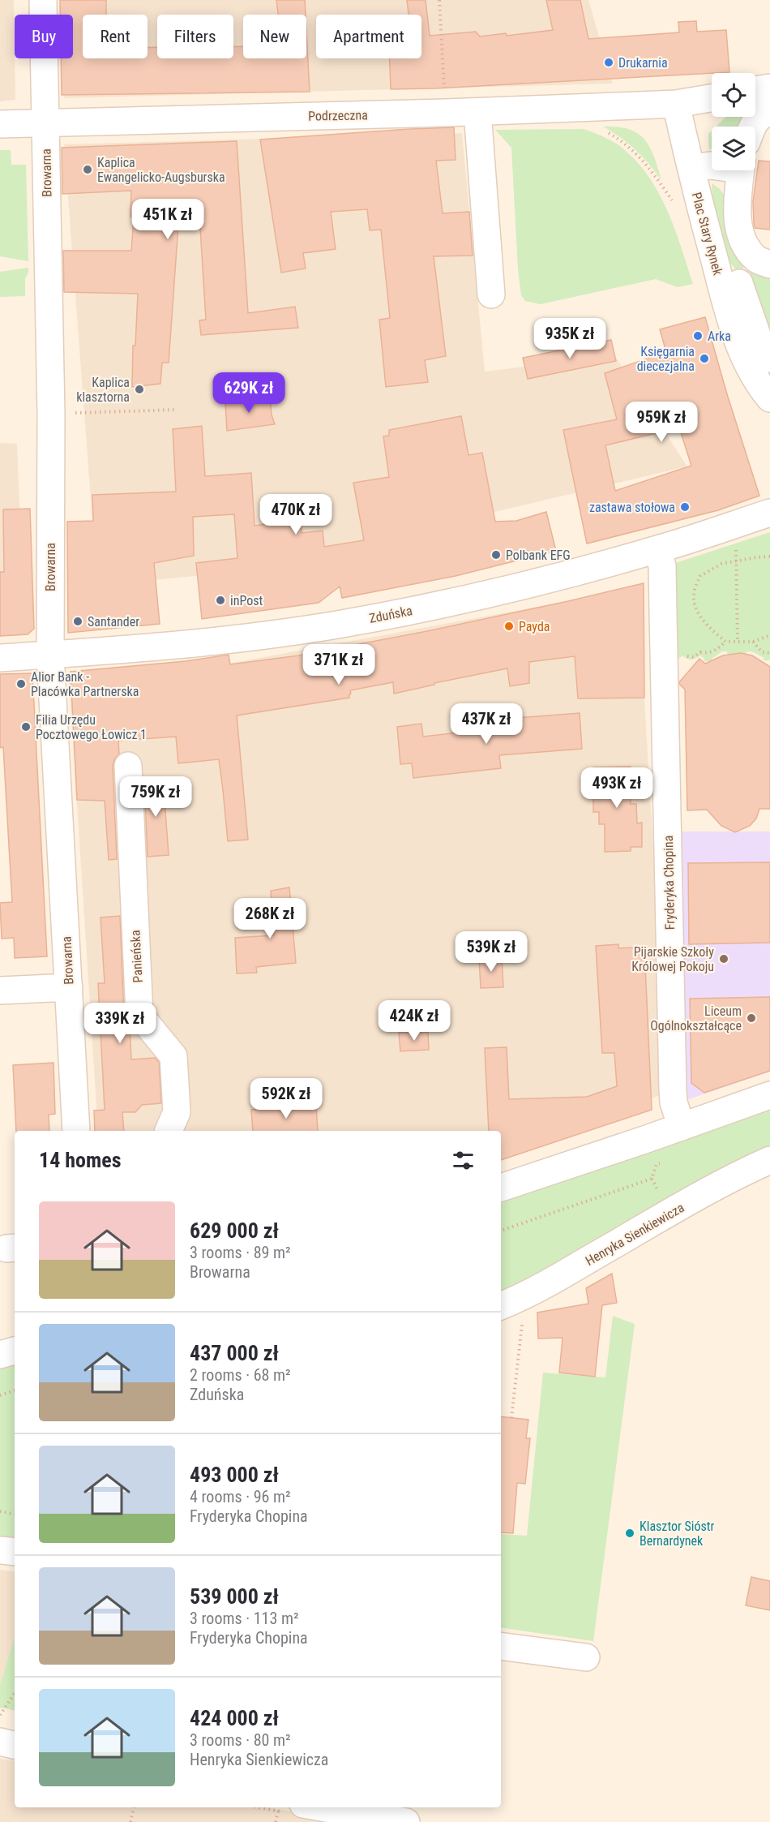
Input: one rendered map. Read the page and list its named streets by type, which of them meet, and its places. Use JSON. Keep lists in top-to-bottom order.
{
  "streets": {
    "street": [
      "Podrzeczna",
      "Browarna",
      "Plac Stary Rynek",
      "Zduńska",
      "Fryderyka Chopina",
      "Panieńska",
      "Henryka Sienkiewicza"
    ]
  },
  "crossings": [
    ["Podrzeczna", "Browarna"],
    ["Podrzeczna", "Plac Stary Rynek"],
    ["Browarna", "Zduńska"],
    ["Zduńska", "Fryderyka Chopina"]
  ],
  "places": [
    "Drukarnia",
    "Kaplica Ewangelicko-Augsburska",
    "Arka",
    "Księgarnia diecezjalna",
    "Kaplica klasztorna",
    "zastawa stołowa",
    "Polbank EFG",
    "inPost",
    "Santander",
    "Payda",
    "Alior Bank - Placówka Partnerska",
    "Filia Urzędu Pocztowego Łowicz 1",
    "Pijarskie Szkoły Królowej Pokoju",
    "Liceum Ogólnokształcące",
    "Klasztor Sióstr Bernardynek"
  ],
  "page": {
    "chip": [
      "Buy",
      "Rent",
      "Filters",
      "New",
      "Apartment"
    ],
    "price": [
      "451K zł",
      "935K zł",
      "629K zł",
      "959K zł",
      "470K zł",
      "371K zł",
      "437K zł",
      "493K zł",
      "759K zł",
      "268K zł",
      "539K zł",
      "424K zł",
      "339K zł",
      "592K zł"
    ],
    "heading": "14 homes",
    "list": [
      {
        "name": "629 000 zł",
        "note": "3 rooms · 89 m² · Browarna"
      },
      {
        "name": "437 000 zł",
        "note": "2 rooms · 68 m² · Zduńska"
      },
      {
        "name": "493 000 zł",
        "note": "4 rooms · 96 m² · Fryderyka Chopina"
      },
      {
        "name": "539 000 zł",
        "note": "3 rooms · 113 m² · Fryderyka Chopina"
      },
      {
        "name": "424 000 zł",
        "note": "3 rooms · 80 m² · Henryka Sienkiewicza"
      }
    ]
  }
}
